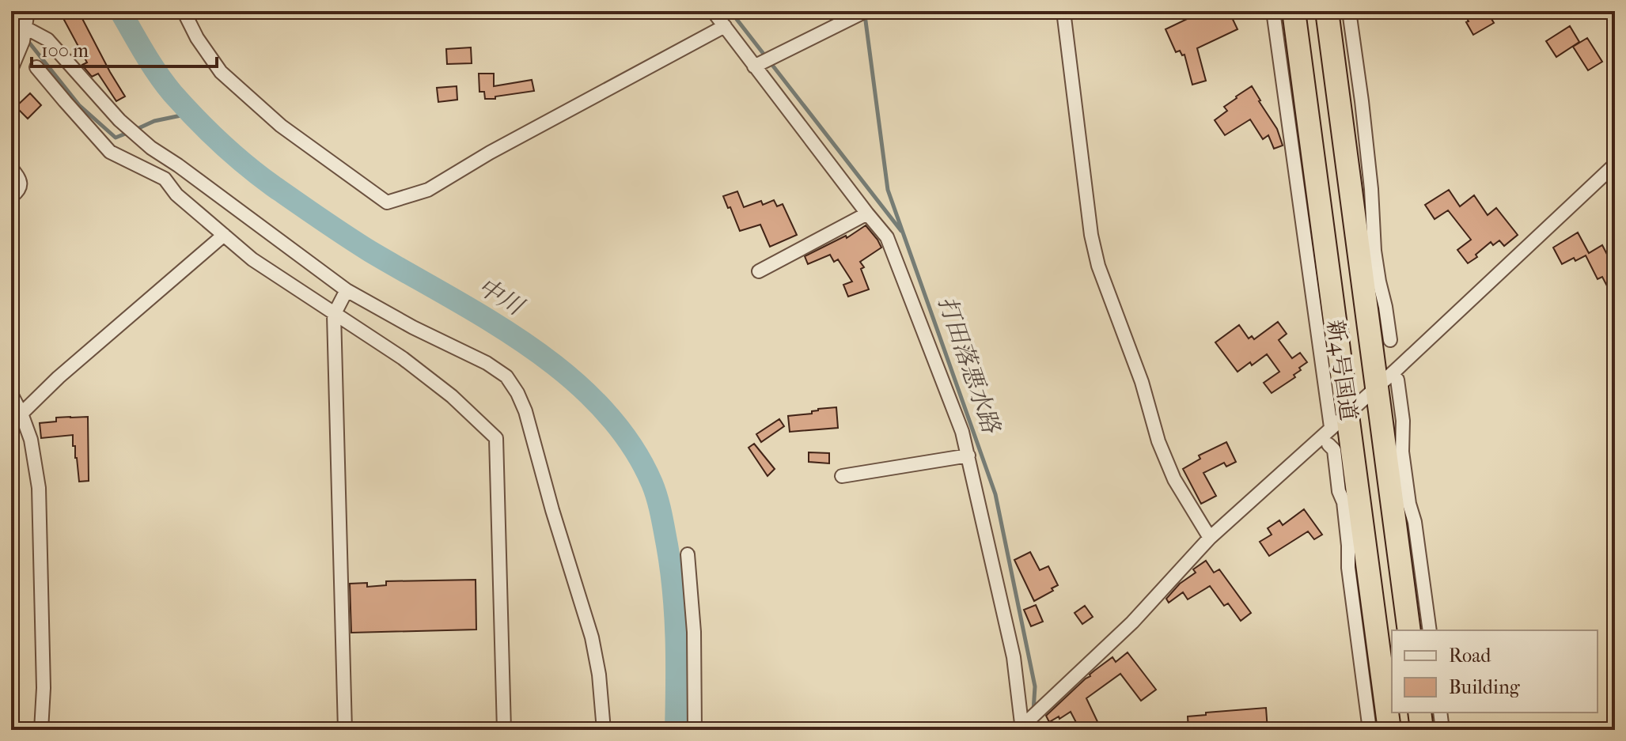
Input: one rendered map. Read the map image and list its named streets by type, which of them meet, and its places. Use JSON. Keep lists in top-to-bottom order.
{
  "streets": {
    "highway": ["新4号国道"]
  },
  "water": ["中川", "打田落悪水路"],
  "legend": ["Road", "Building"],
  "scale_bar": "100 m"
}
